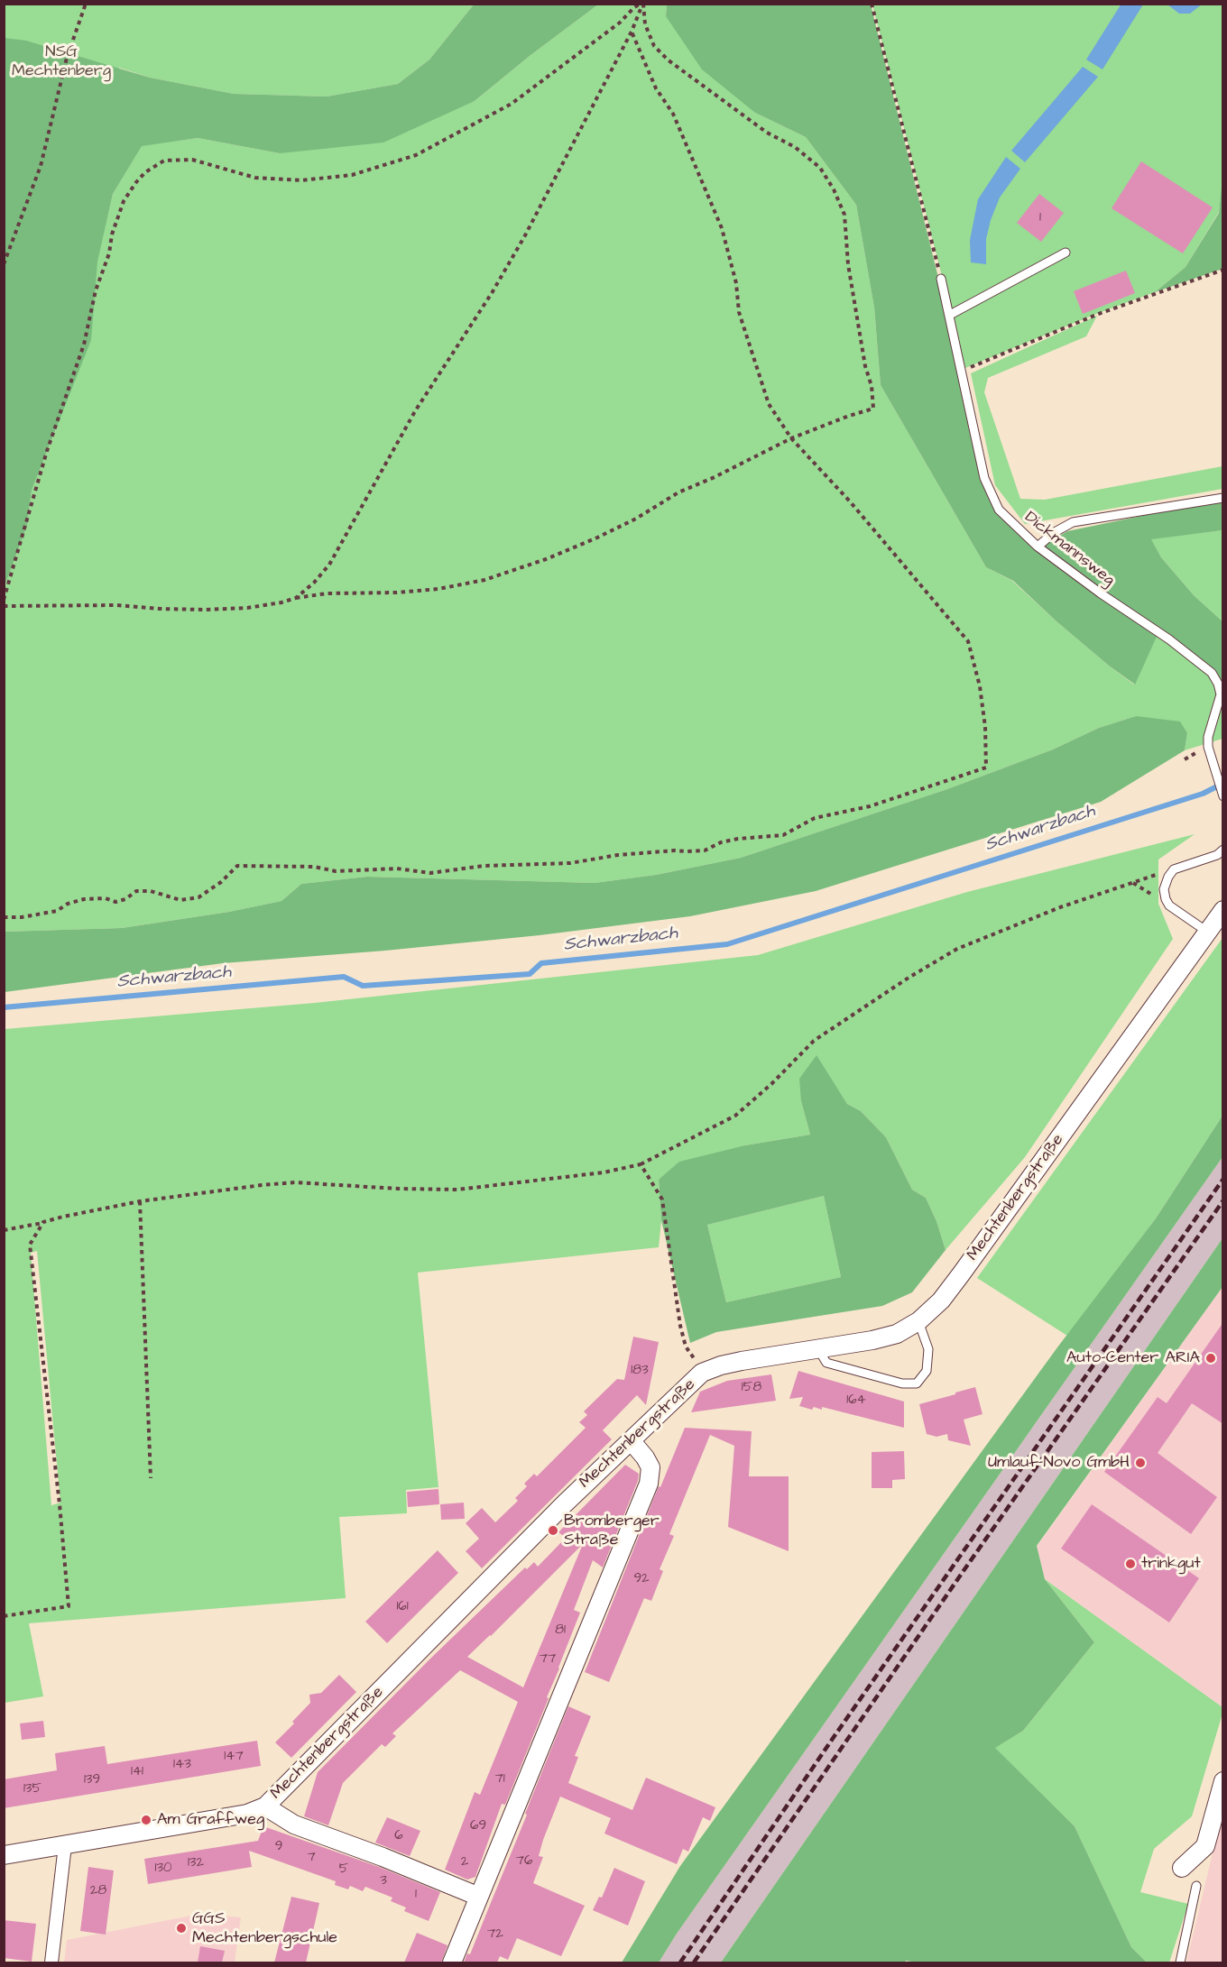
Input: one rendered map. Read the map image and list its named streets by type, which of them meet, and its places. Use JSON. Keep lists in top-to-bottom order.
{
  "streets": {
    "street": ["Mechtenbergstraße"],
    "lane": ["Dickmannsweg"]
  },
  "water": ["Schwarzbach"],
  "parks": ["NSG Mechtenberg"],
  "places": [
    "Auto-Center ARIA",
    "Umlauf-Novo GmbH",
    "Bromberger Straße",
    "trinkgut",
    "Am Graffweg",
    "GGS Mechtenbergschule"
  ],
  "house_numbers": [
    "1",
    "183",
    "158",
    "164",
    "92",
    "161",
    "81",
    "77",
    "147",
    "143",
    "141",
    "71",
    "139",
    "135",
    "69",
    "6",
    "9",
    "7",
    "76",
    "2",
    "132",
    "130",
    "5",
    "3",
    "28",
    "1",
    "72"
  ]
}
